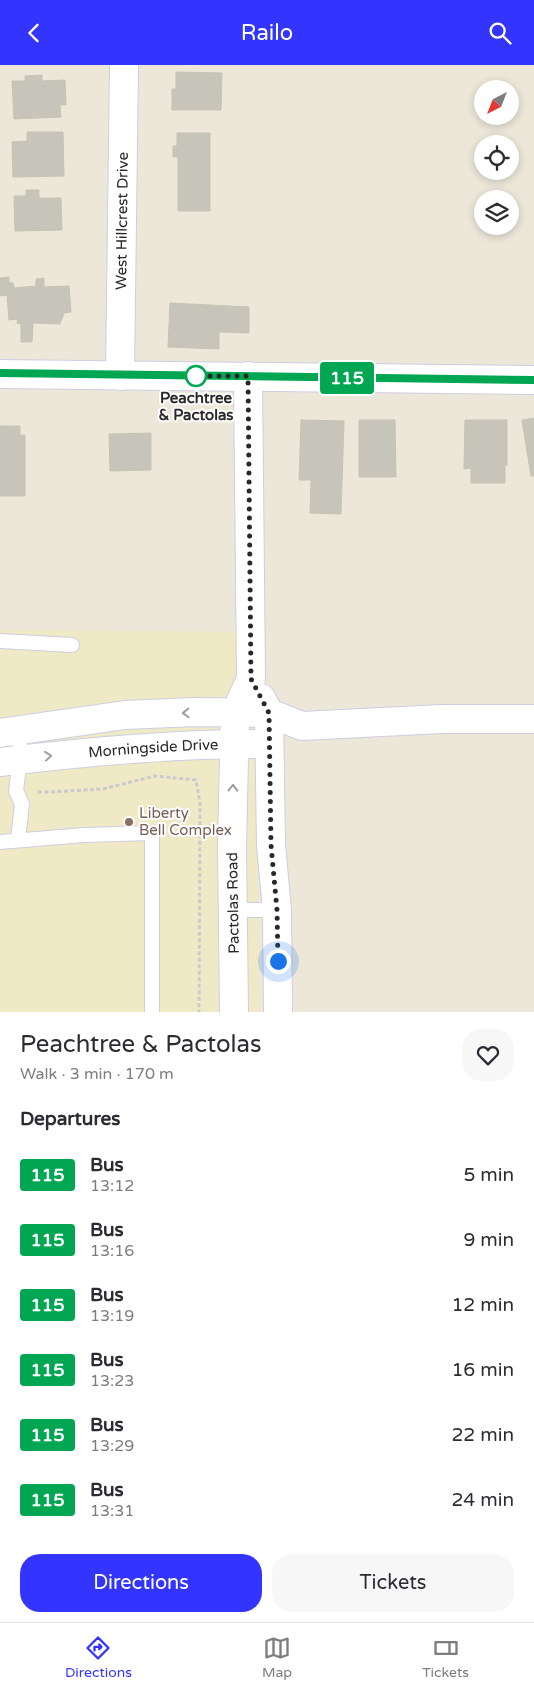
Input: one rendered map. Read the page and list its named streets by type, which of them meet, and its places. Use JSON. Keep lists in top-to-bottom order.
{
  "streets": {
    "street": ["West Hillcrest Drive", "Morningside Drive", "Pactolas Road"]
  },
  "crossings": [
    ["Morningside Drive", "Pactolas Road"]
  ],
  "places": ["Peachtree & Pactolas", "Liberty Bell Complex"],
  "lines": ["bus line 115"],
  "north": "bottom left",
  "page": {
    "header": "Railo",
    "on_map": "115",
    "heading": [
      ["Peachtree & Pactolas", "Walk · 3 min · 170 m"],
      "Departures"
    ],
    "list": [
      {
        "mark": "115",
        "name": "Bus",
        "note": "13:12",
        "value": "5 min"
      },
      {
        "mark": "115",
        "name": "Bus",
        "note": "13:16",
        "value": "9 min"
      },
      {
        "mark": "115",
        "name": "Bus",
        "note": "13:19",
        "value": "12 min"
      },
      {
        "mark": "115",
        "name": "Bus",
        "note": "13:23",
        "value": "16 min"
      },
      {
        "mark": "115",
        "name": "Bus",
        "note": "13:29",
        "value": "22 min"
      },
      {
        "mark": "115",
        "name": "Bus",
        "note": "13:31",
        "value": "24 min"
      }
    ],
    "buttons": ["Directions", "Tickets"],
    "tabs": ["Directions", "Map", "Tickets"]
  }
}
